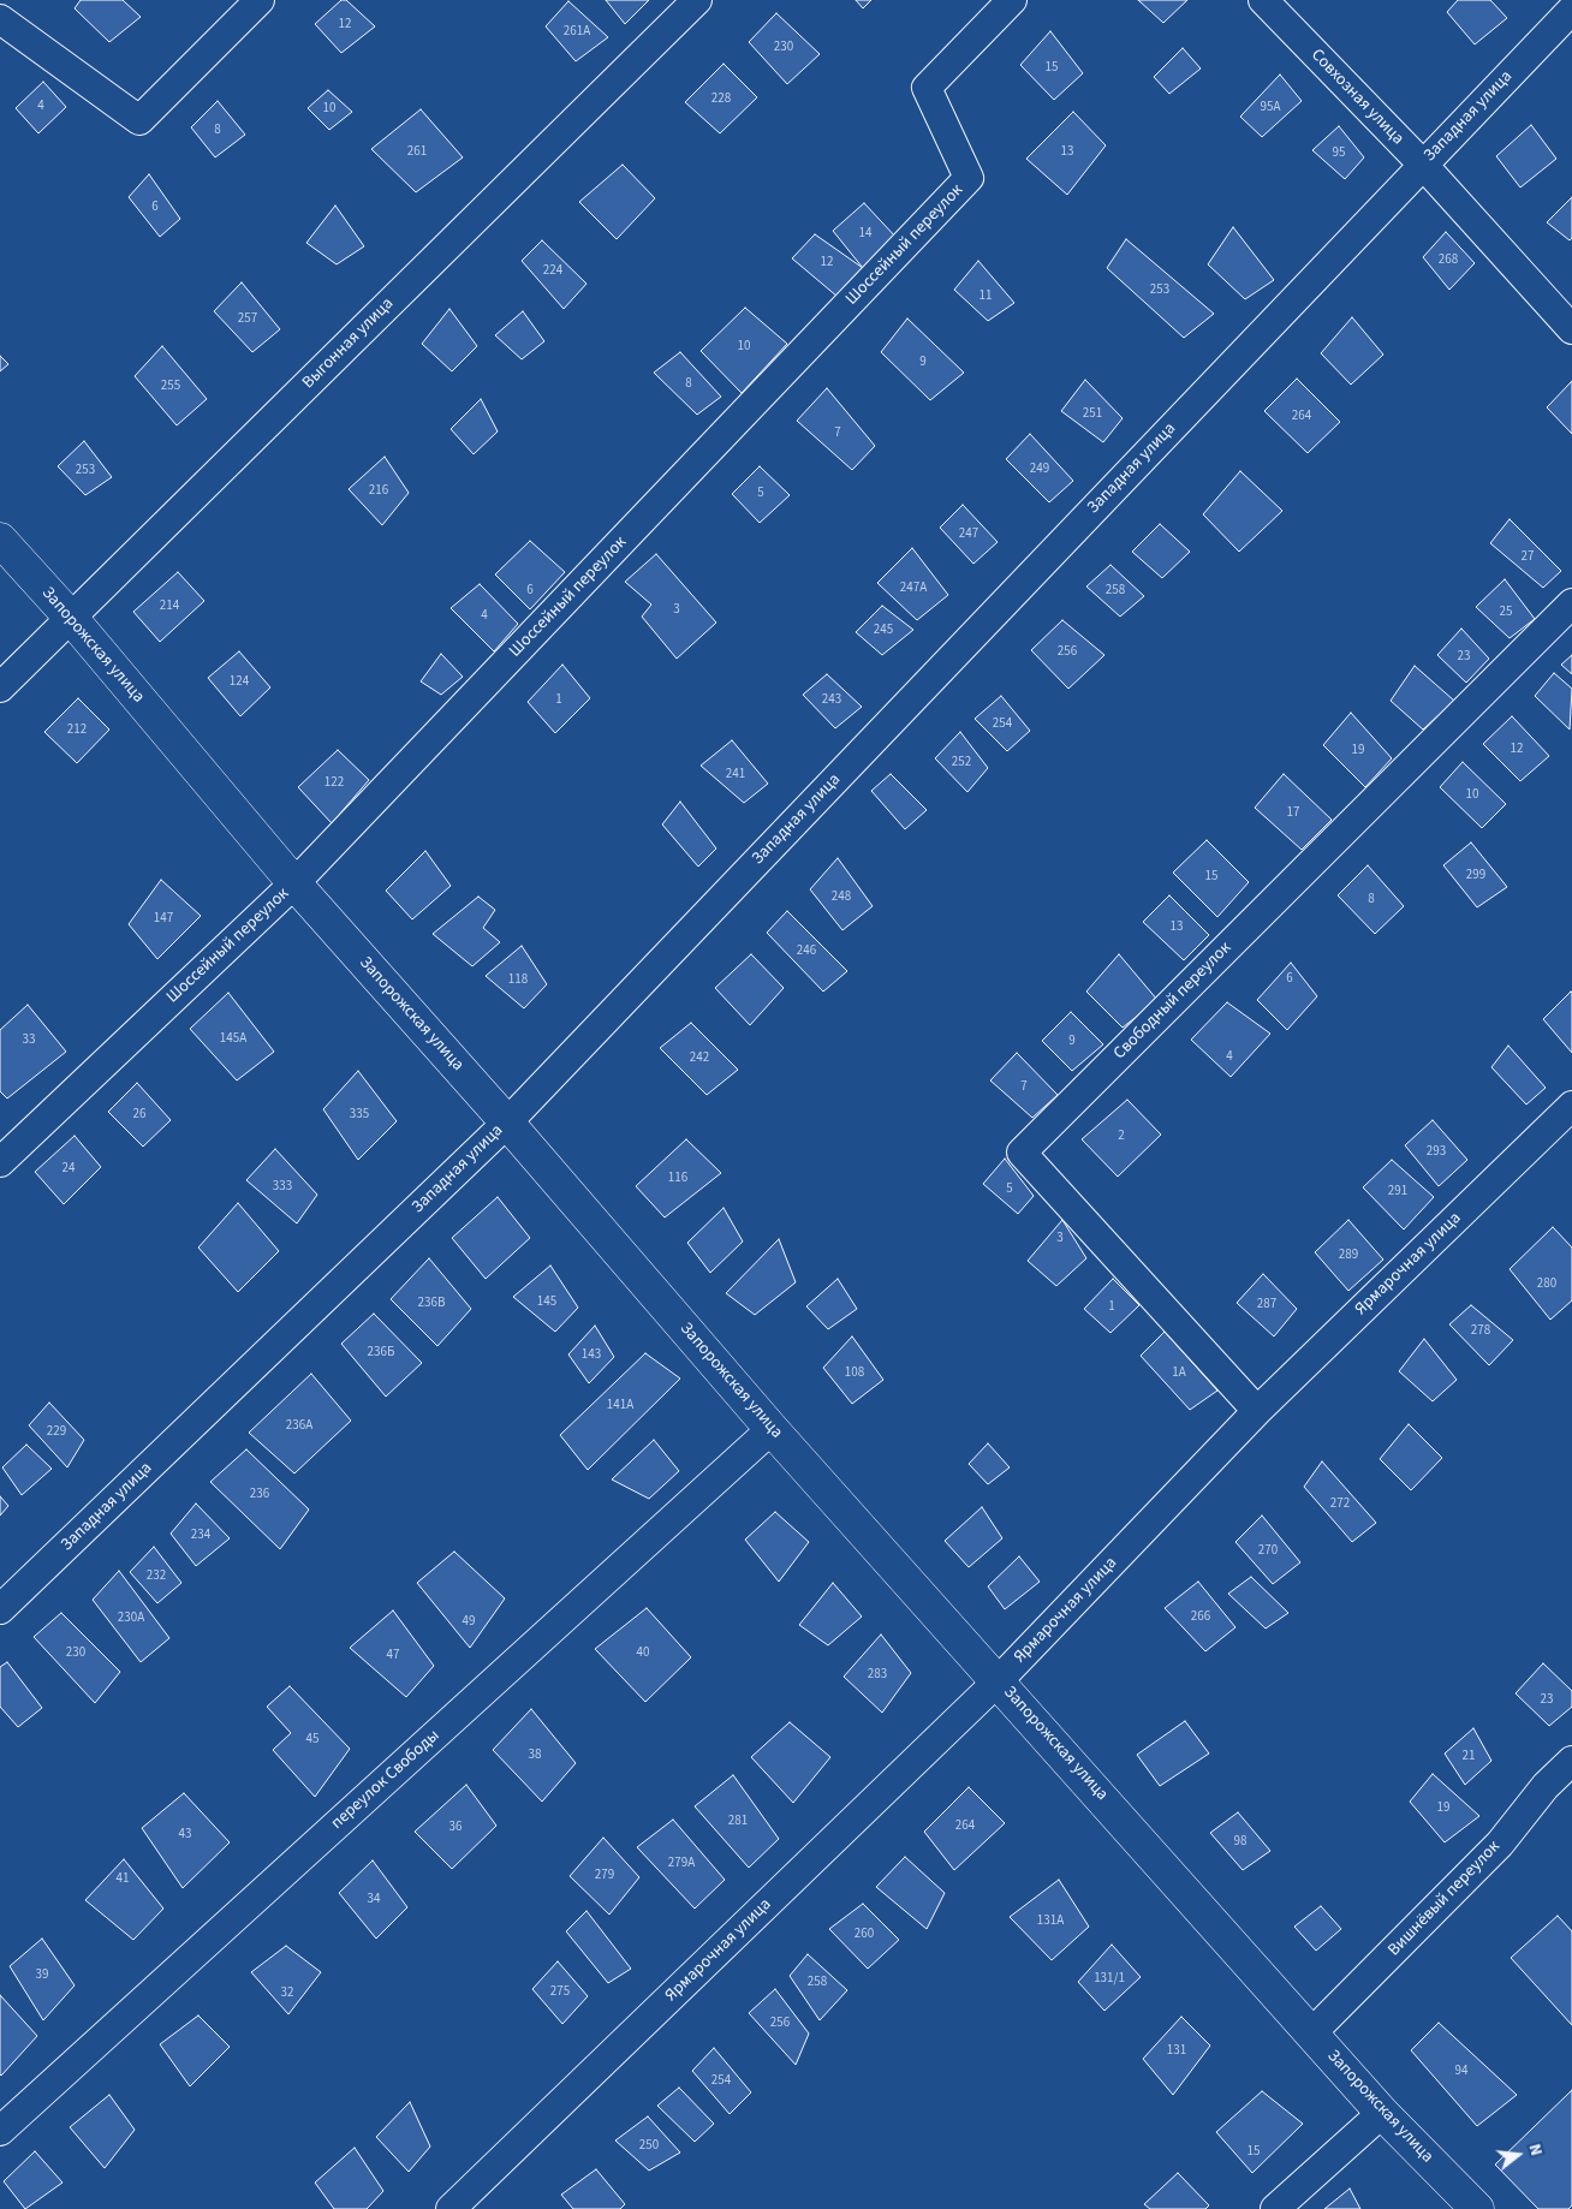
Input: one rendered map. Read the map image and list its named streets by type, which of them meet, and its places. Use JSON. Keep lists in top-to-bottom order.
{
  "streets": {
    "street": [
      "Совхозная улица",
      "Западная улица",
      "Шоссейный переулок",
      "Выгонная улица",
      "Запорожская улица",
      "Свободный переулок",
      "Ярмарочная улица",
      "переулок Свободы",
      "Вишнёвый переулок"
    ]
  },
  "crossings": [
    ["Совхозная улица", "Западная улица"],
    ["Западная улица", "Запорожская улица"],
    ["Шоссейный переулок", "Запорожская улица"],
    ["Выгонная улица", "Запорожская улица"],
    ["Запорожская улица", "Ярмарочная улица"],
    ["Запорожская улица", "переулок Свободы"],
    ["Запорожская улица", "Вишнёвый переулок"],
    ["Свободный переулок", "Ярмарочная улица"]
  ],
  "house_numbers": [
    "12",
    "261А",
    "230",
    "15",
    "228",
    "4",
    "95А",
    "10",
    "8",
    "261",
    "13",
    "95",
    "6",
    "14",
    "268",
    "12",
    "224",
    "253",
    "11",
    "257",
    "10",
    "9",
    "8",
    "255",
    "251",
    "264",
    "7",
    "249",
    "253",
    "216",
    "5",
    "247",
    "27",
    "247А",
    "6",
    "258",
    "214",
    "3",
    "25",
    "4",
    "245",
    "256",
    "23",
    "124",
    "1",
    "243",
    "254",
    "212",
    "12",
    "19",
    "252",
    "241",
    "122",
    "10",
    "17",
    "299",
    "15",
    "248",
    "8",
    "147",
    "13",
    "246",
    "6",
    "118",
    "145А",
    "33",
    "9",
    "4",
    "242",
    "7",
    "26",
    "335",
    "2",
    "293",
    "24",
    "116",
    "333",
    "5",
    "291",
    "3",
    "289",
    "280",
    "145",
    "236В",
    "287",
    "1",
    "278",
    "236Б",
    "143",
    "108",
    "1А",
    "141А",
    "236А",
    "229",
    "236",
    "272",
    "234",
    "270",
    "232",
    "266",
    "230А",
    "49",
    "230",
    "40",
    "47",
    "283",
    "23",
    "45",
    "38",
    "21",
    "19",
    "281",
    "264",
    "36",
    "43",
    "98",
    "279А",
    "279",
    "41",
    "34",
    "131А",
    "260",
    "39",
    "131/1",
    "258",
    "275",
    "32",
    "256",
    "131",
    "94",
    "254",
    "250",
    "15"
  ],
  "north": "right"
}
